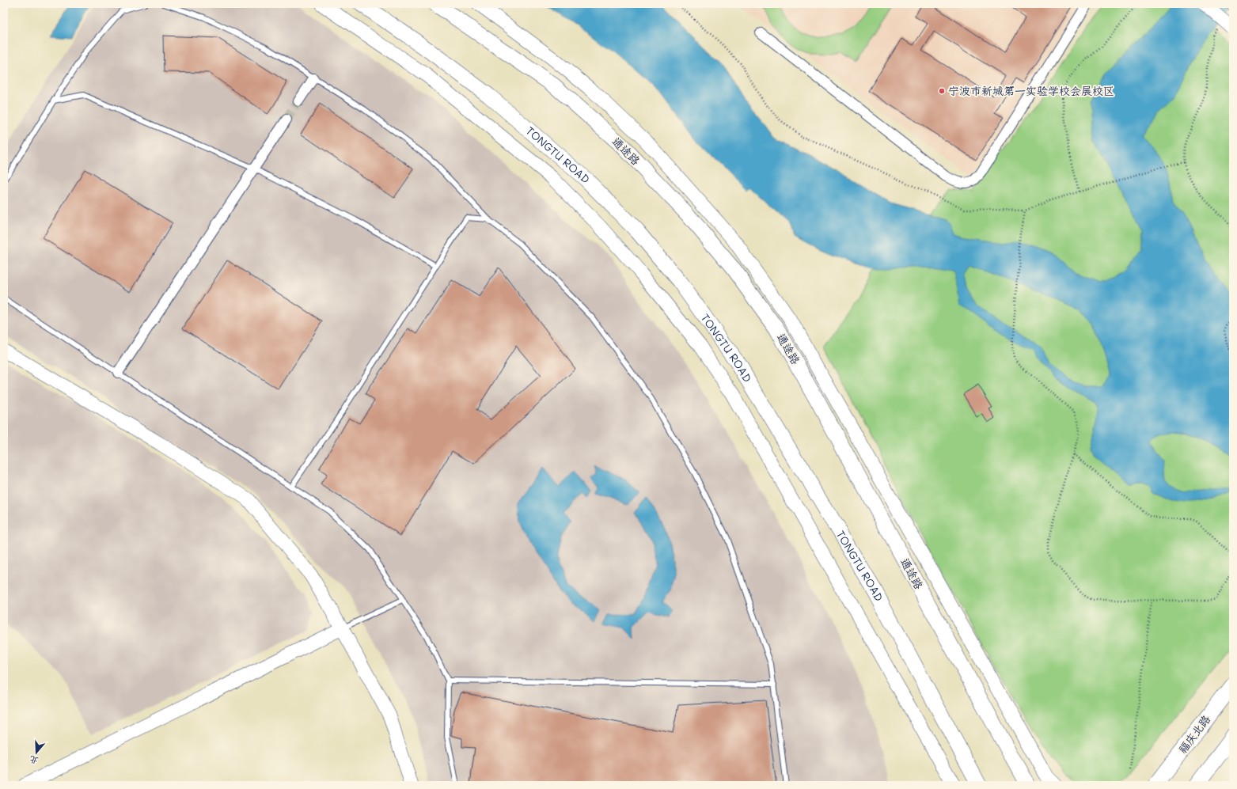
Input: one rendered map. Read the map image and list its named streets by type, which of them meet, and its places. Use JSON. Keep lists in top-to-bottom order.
{
  "streets": {
    "main road": ["通途路", "TONGTU ROAD", "福庆北路"]
  },
  "places": ["宁波市新城第一实验学校会展校区"],
  "north": "bottom"
}
